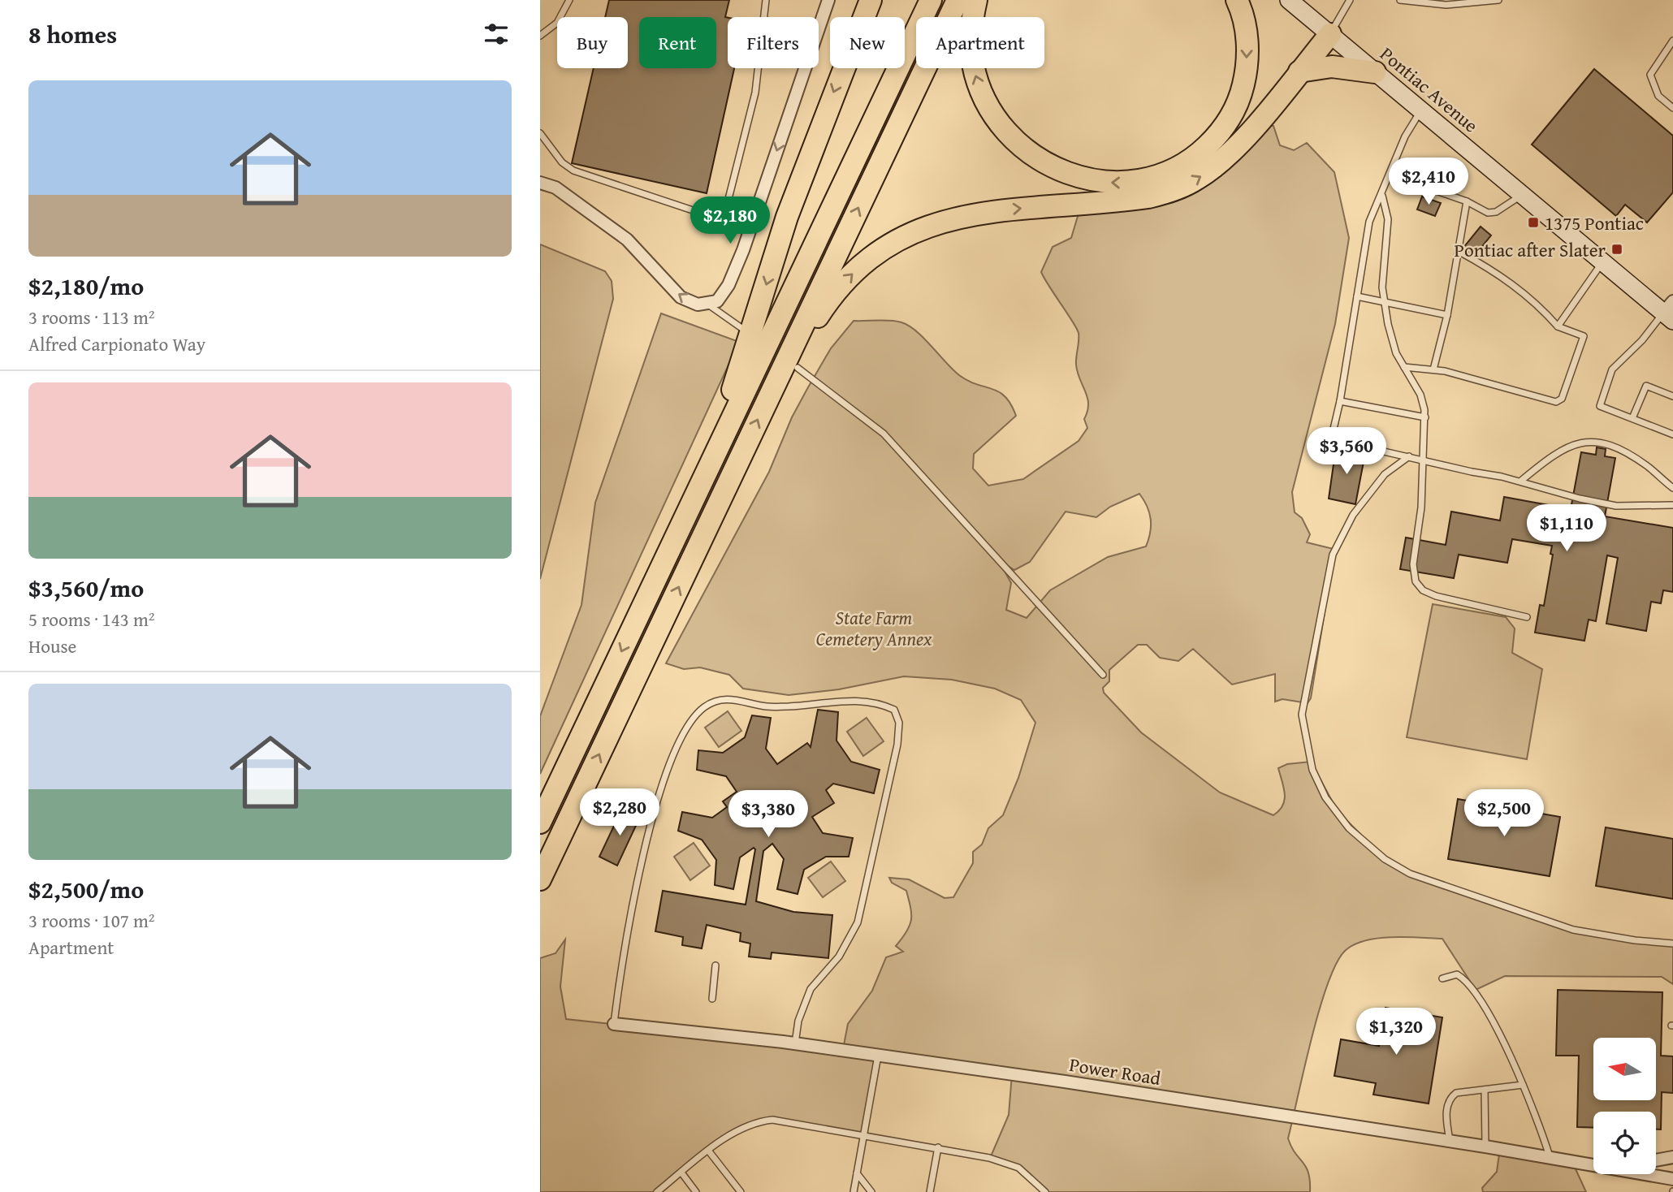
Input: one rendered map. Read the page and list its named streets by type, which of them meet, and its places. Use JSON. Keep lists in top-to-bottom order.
{
  "streets": {
    "main road": ["Pontiac Avenue"],
    "street": ["Power Road"]
  },
  "parks": ["State Farm Cemetery Annex"],
  "places": {
    "transit": ["1375 Pontiac", "Pontiac after Slater"]
  },
  "north": "left",
  "page": {
    "heading": "8 homes",
    "chip": [
      "Buy",
      "Rent",
      "Filters",
      "New",
      "Apartment"
    ],
    "list": [
      {
        "name": "$2,180/mo",
        "note": "3 rooms · 113 m² · Alfred Carpionato Way"
      },
      {
        "name": "$3,560/mo",
        "note": "5 rooms · 143 m² · House"
      },
      {
        "name": "$2,500/mo",
        "note": "3 rooms · 107 m² · Apartment"
      }
    ],
    "price": [
      "$2,410",
      "$2,180",
      "$3,560",
      "$1,110",
      "$2,280",
      "$2,500",
      "$3,380",
      "$1,320"
    ]
  }
}
